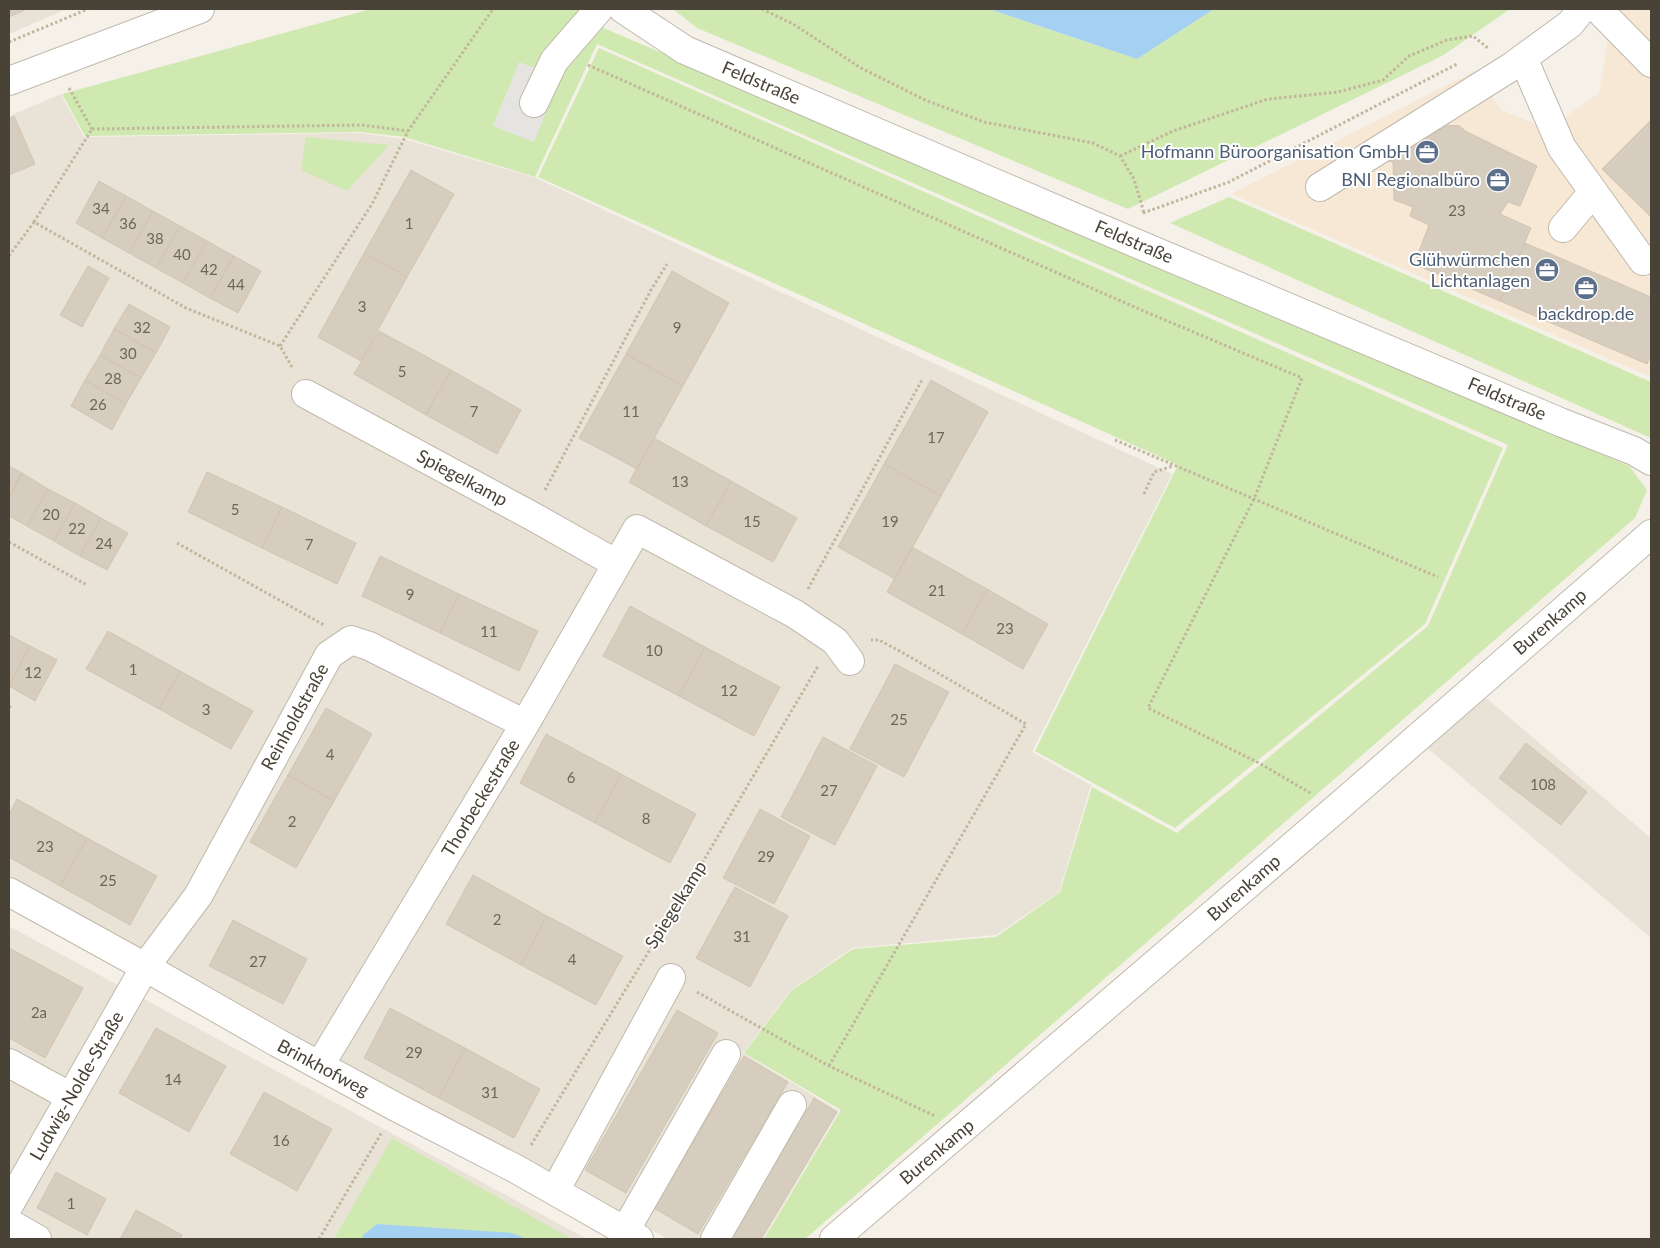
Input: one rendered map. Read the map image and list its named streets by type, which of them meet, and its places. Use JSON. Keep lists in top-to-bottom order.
{
  "streets": {
    "street": [
      "Feldstraße",
      "Spiegelkamp",
      "Burenkamp",
      "Reinholdstraße",
      "Thorbeckestraße",
      "Brinkhofweg",
      "Ludwig-Nolde-Straße"
    ]
  },
  "crossings": [
    ["Spiegelkamp", "Thorbeckestraße"],
    ["Spiegelkamp", "Brinkhofweg"],
    ["Reinholdstraße", "Brinkhofweg"],
    ["Reinholdstraße", "Ludwig-Nolde-Straße"],
    ["Thorbeckestraße", "Brinkhofweg"],
    ["Brinkhofweg", "Ludwig-Nolde-Straße"]
  ],
  "places": {
    "office": [
      "Hofmann Büroorganisation GmbH",
      "BNI Regionalbüro",
      "Glühwürmchen Lichtanlagen",
      "backdrop.de"
    ]
  },
  "house_numbers": [
    "34",
    "23",
    "36",
    "1",
    "38",
    "40",
    "42",
    "44",
    "3",
    "32",
    "9",
    "30",
    "5",
    "28",
    "26",
    "7",
    "11",
    "17",
    "13",
    "5",
    "20",
    "15",
    "19",
    "22",
    "24",
    "7",
    "21",
    "9",
    "23",
    "11",
    "10",
    "1",
    "12",
    "12",
    "3",
    "25",
    "4",
    "6",
    "108",
    "27",
    "8",
    "2",
    "23",
    "29",
    "25",
    "2",
    "31",
    "4",
    "27",
    "2a",
    "29",
    "14",
    "31",
    "16",
    "1"
  ]
}
